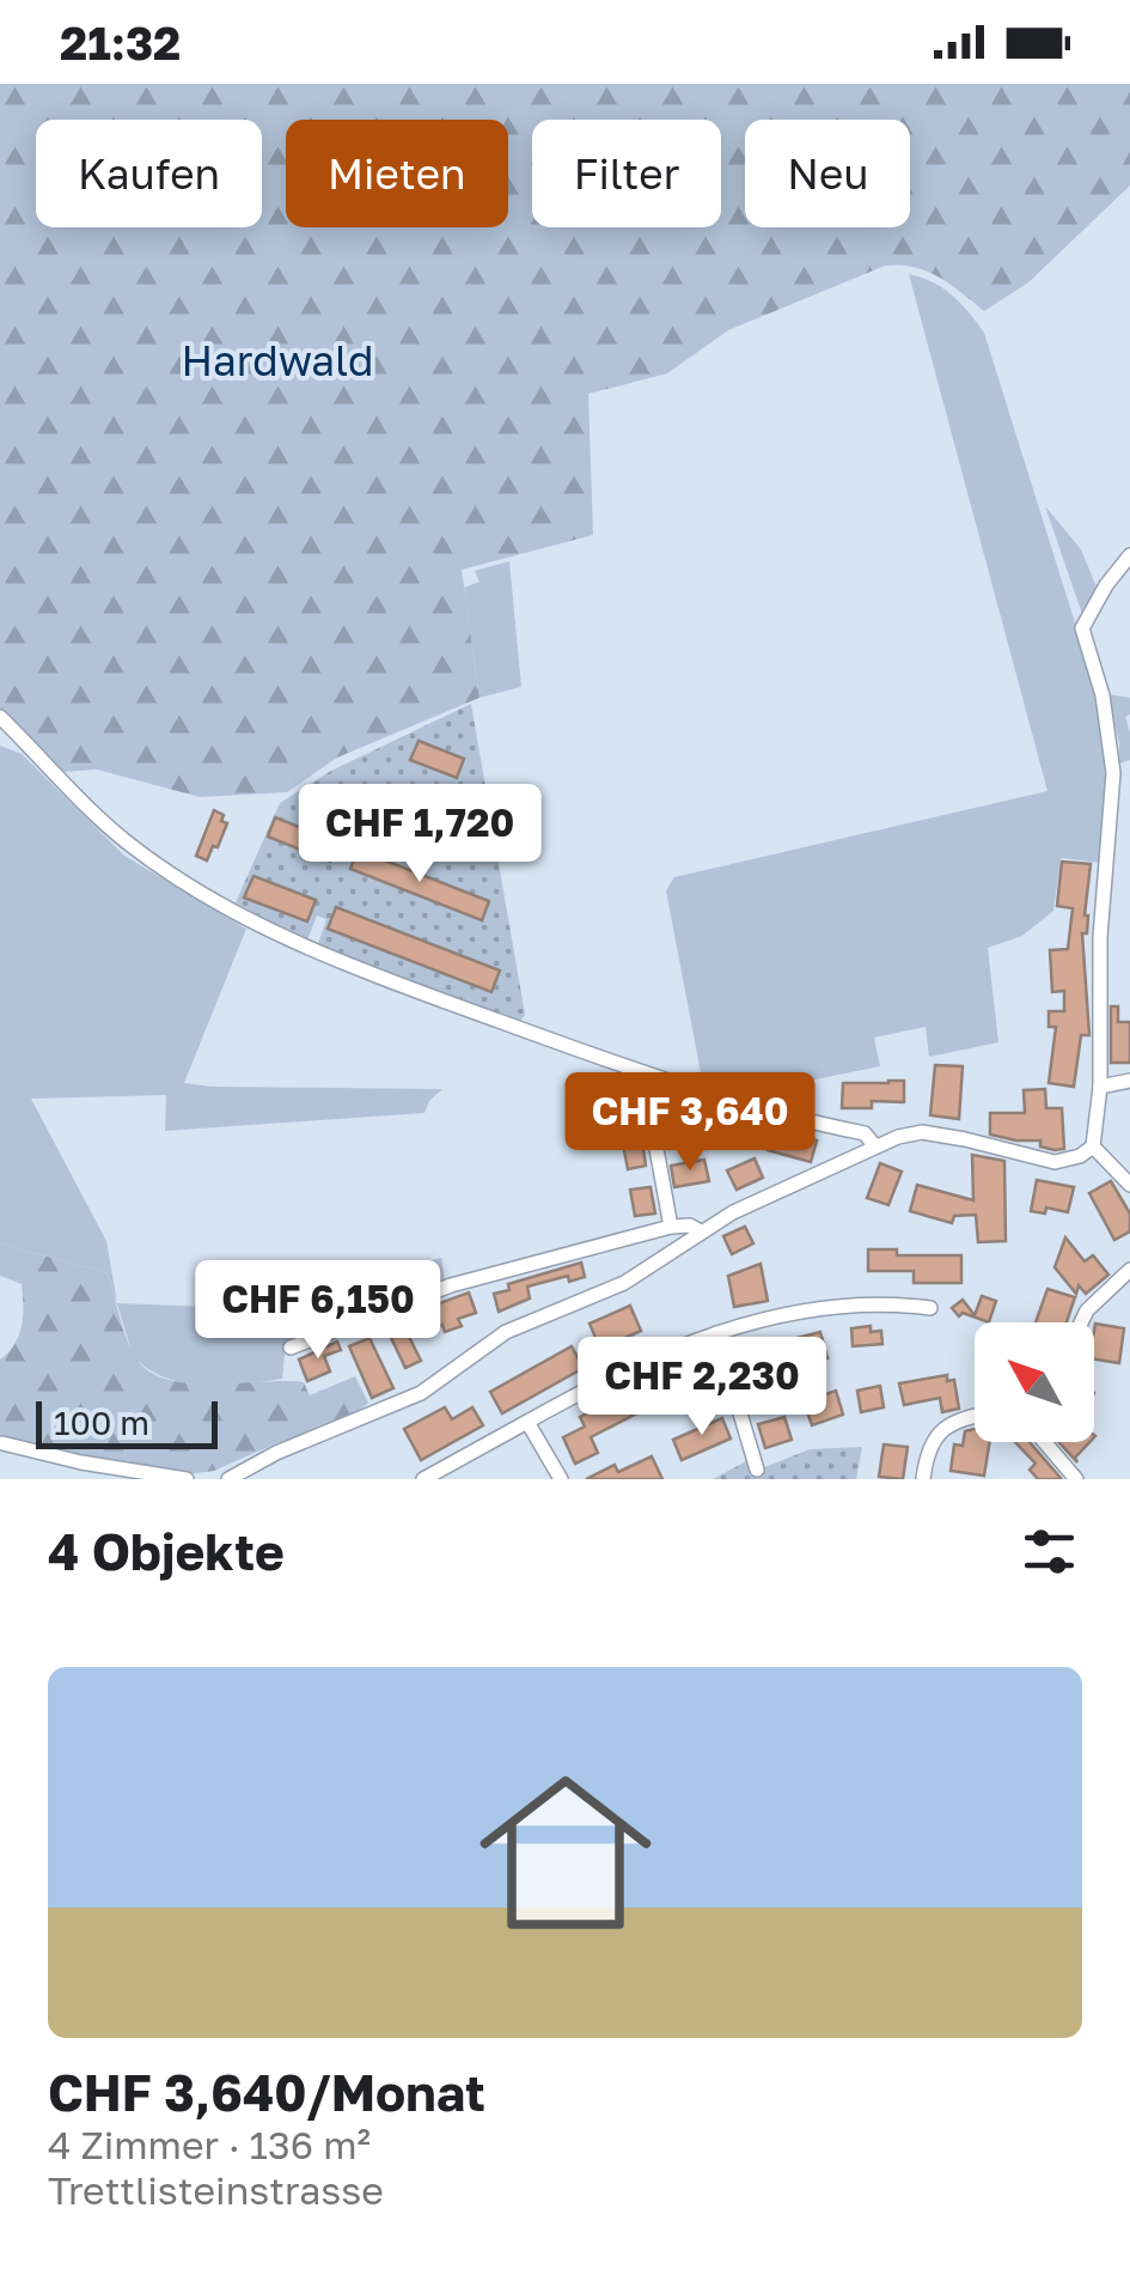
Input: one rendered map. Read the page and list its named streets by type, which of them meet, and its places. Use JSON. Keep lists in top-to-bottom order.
{
  "parks": ["Hardwald"],
  "scale_bar": "100 m",
  "north": "top left",
  "page": {
    "status": "21:32",
    "chip": [
      "Kaufen",
      "Mieten",
      "Filter",
      "Neu"
    ],
    "price": [
      "CHF 1,720",
      "CHF 3,640",
      "CHF 6,150",
      "CHF 2,230"
    ],
    "scale": "100 m",
    "heading": "4 Objekte",
    "list": [
      {
        "name": "CHF 3,640/Monat",
        "note": "4 Zimmer · 136 m² · Trettlisteinstrasse"
      }
    ]
  }
}
